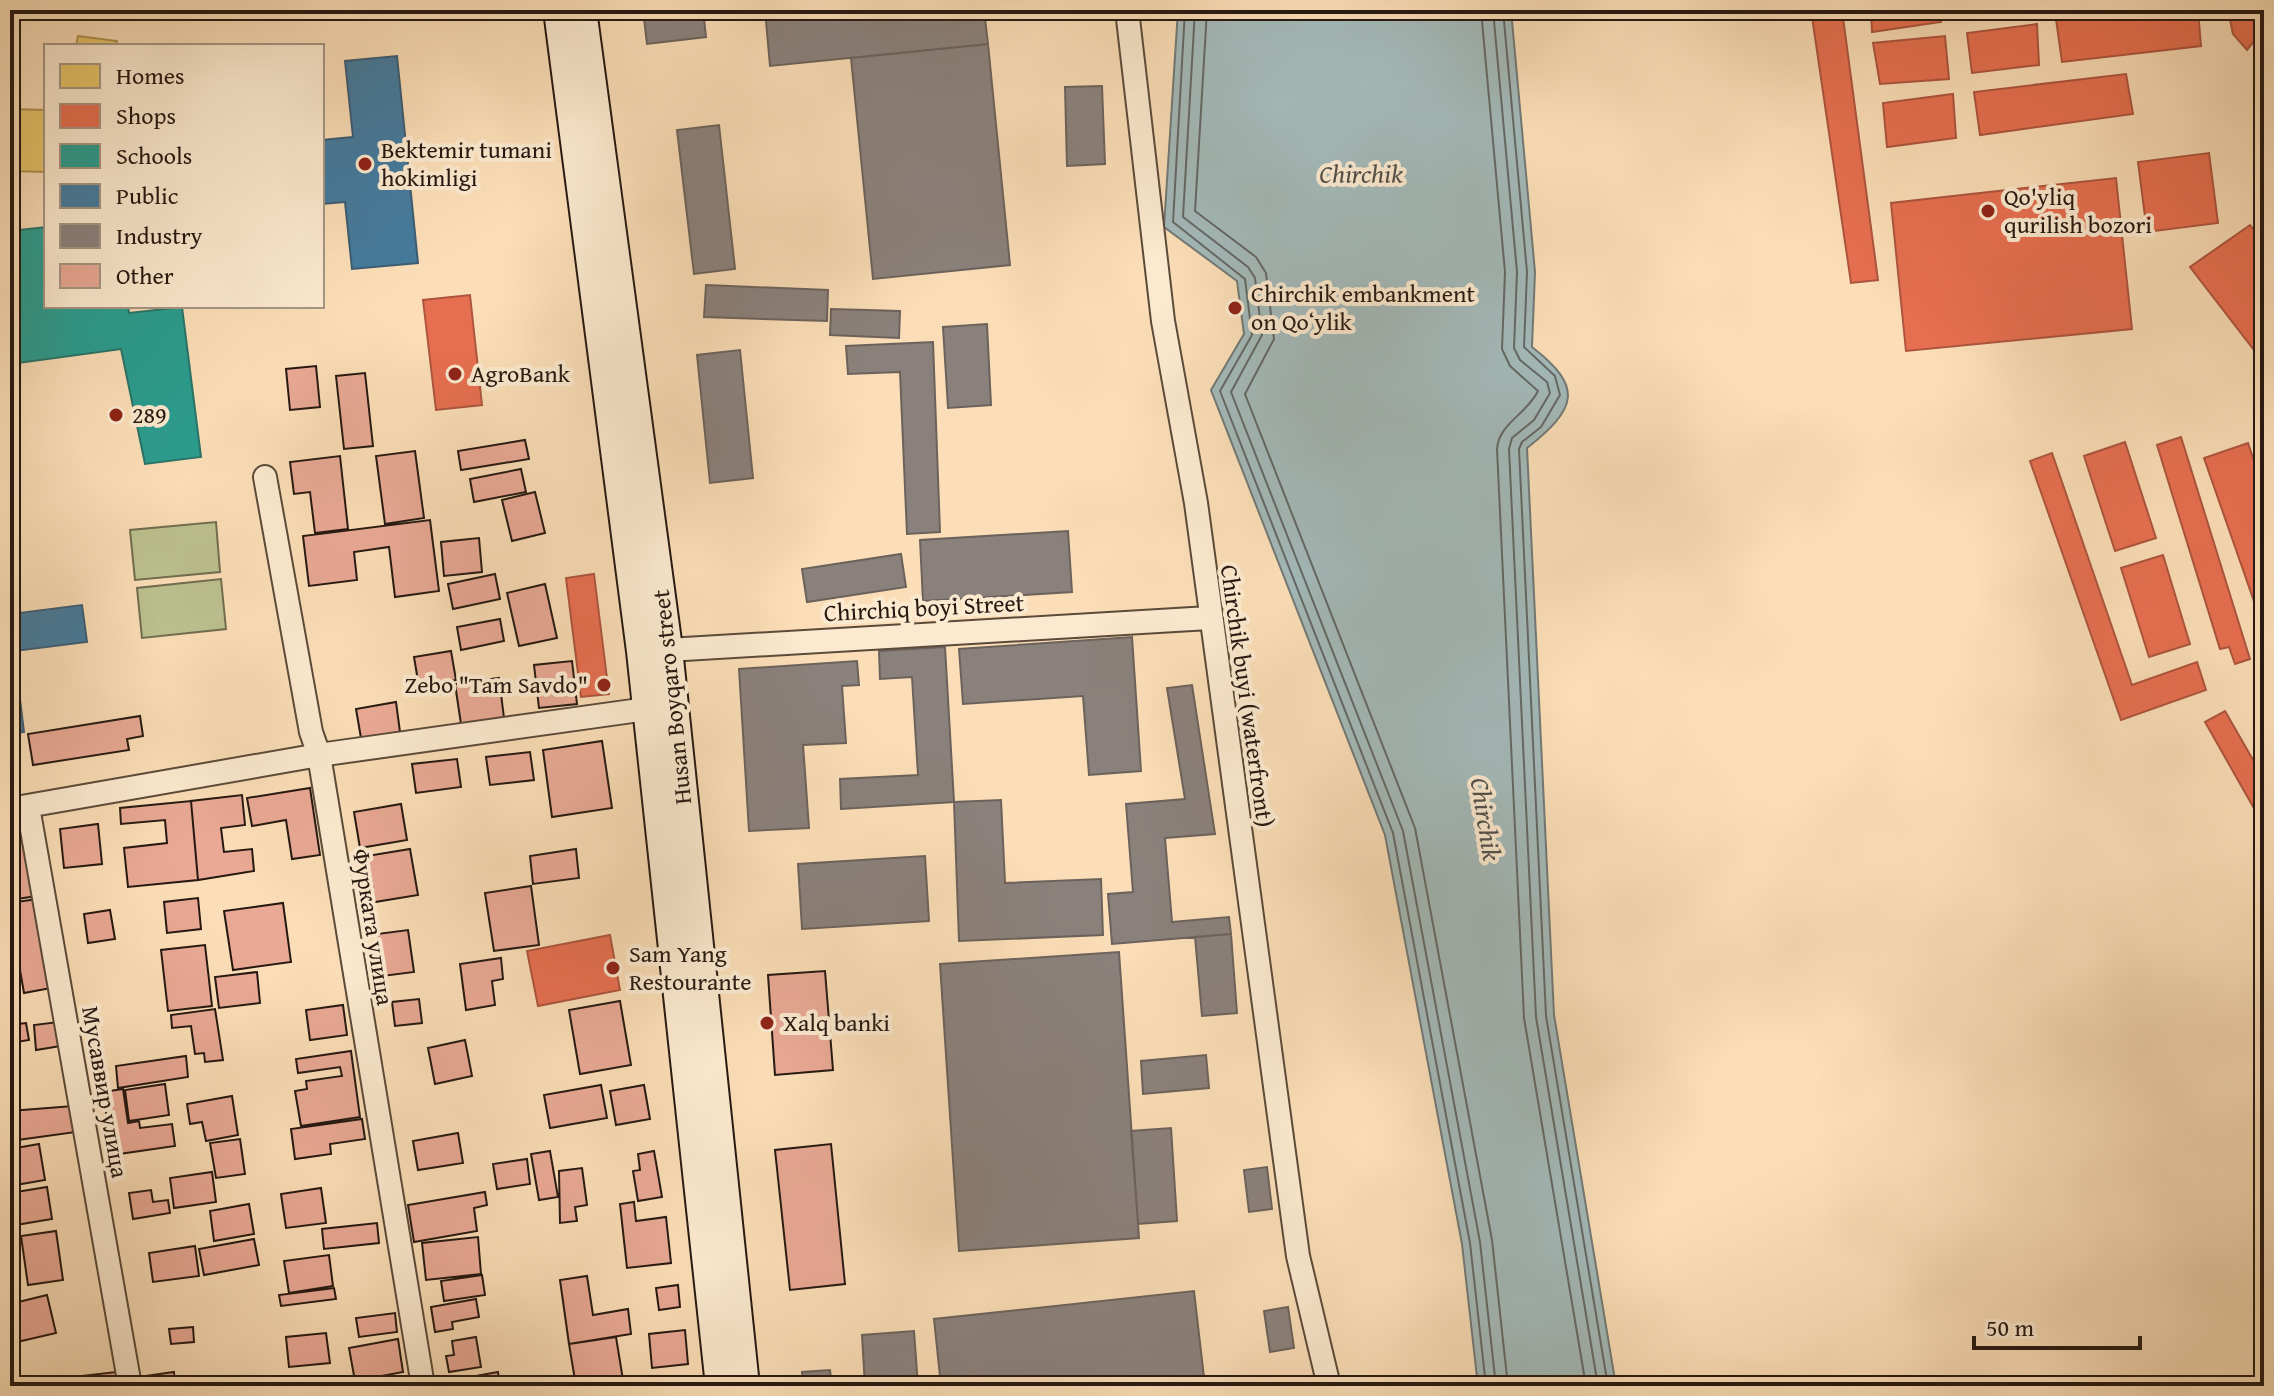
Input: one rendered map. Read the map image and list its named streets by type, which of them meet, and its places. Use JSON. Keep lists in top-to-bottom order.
{
  "streets": {
    "main road": ["Husan Boyqaro street"],
    "street": [
      "Chirchiq boyi Street",
      "Chirchik buyi (waterfront)",
      "Фурката улица",
      "Мусаввир улица"
    ]
  },
  "crossings": [
    ["Chirchiq boyi Street", "Chirchik buyi (waterfront)"],
    ["Chirchiq boyi Street", "Husan Boyqaro street"]
  ],
  "water": ["Chirchik"],
  "places": [
    "Bektemir tumani hokimligi",
    "Qo'yliq qurilish bozori",
    "Chirchik embankment on Qoʻylik",
    "AgroBank",
    "289",
    "Zebo \"Tam Savdo\"",
    "Sam Yang Restourante",
    "Xalq banki"
  ],
  "legend": [
    "Homes",
    "Shops",
    "Schools",
    "Public",
    "Industry",
    "Other"
  ],
  "scale_bar": "50 m"
}
